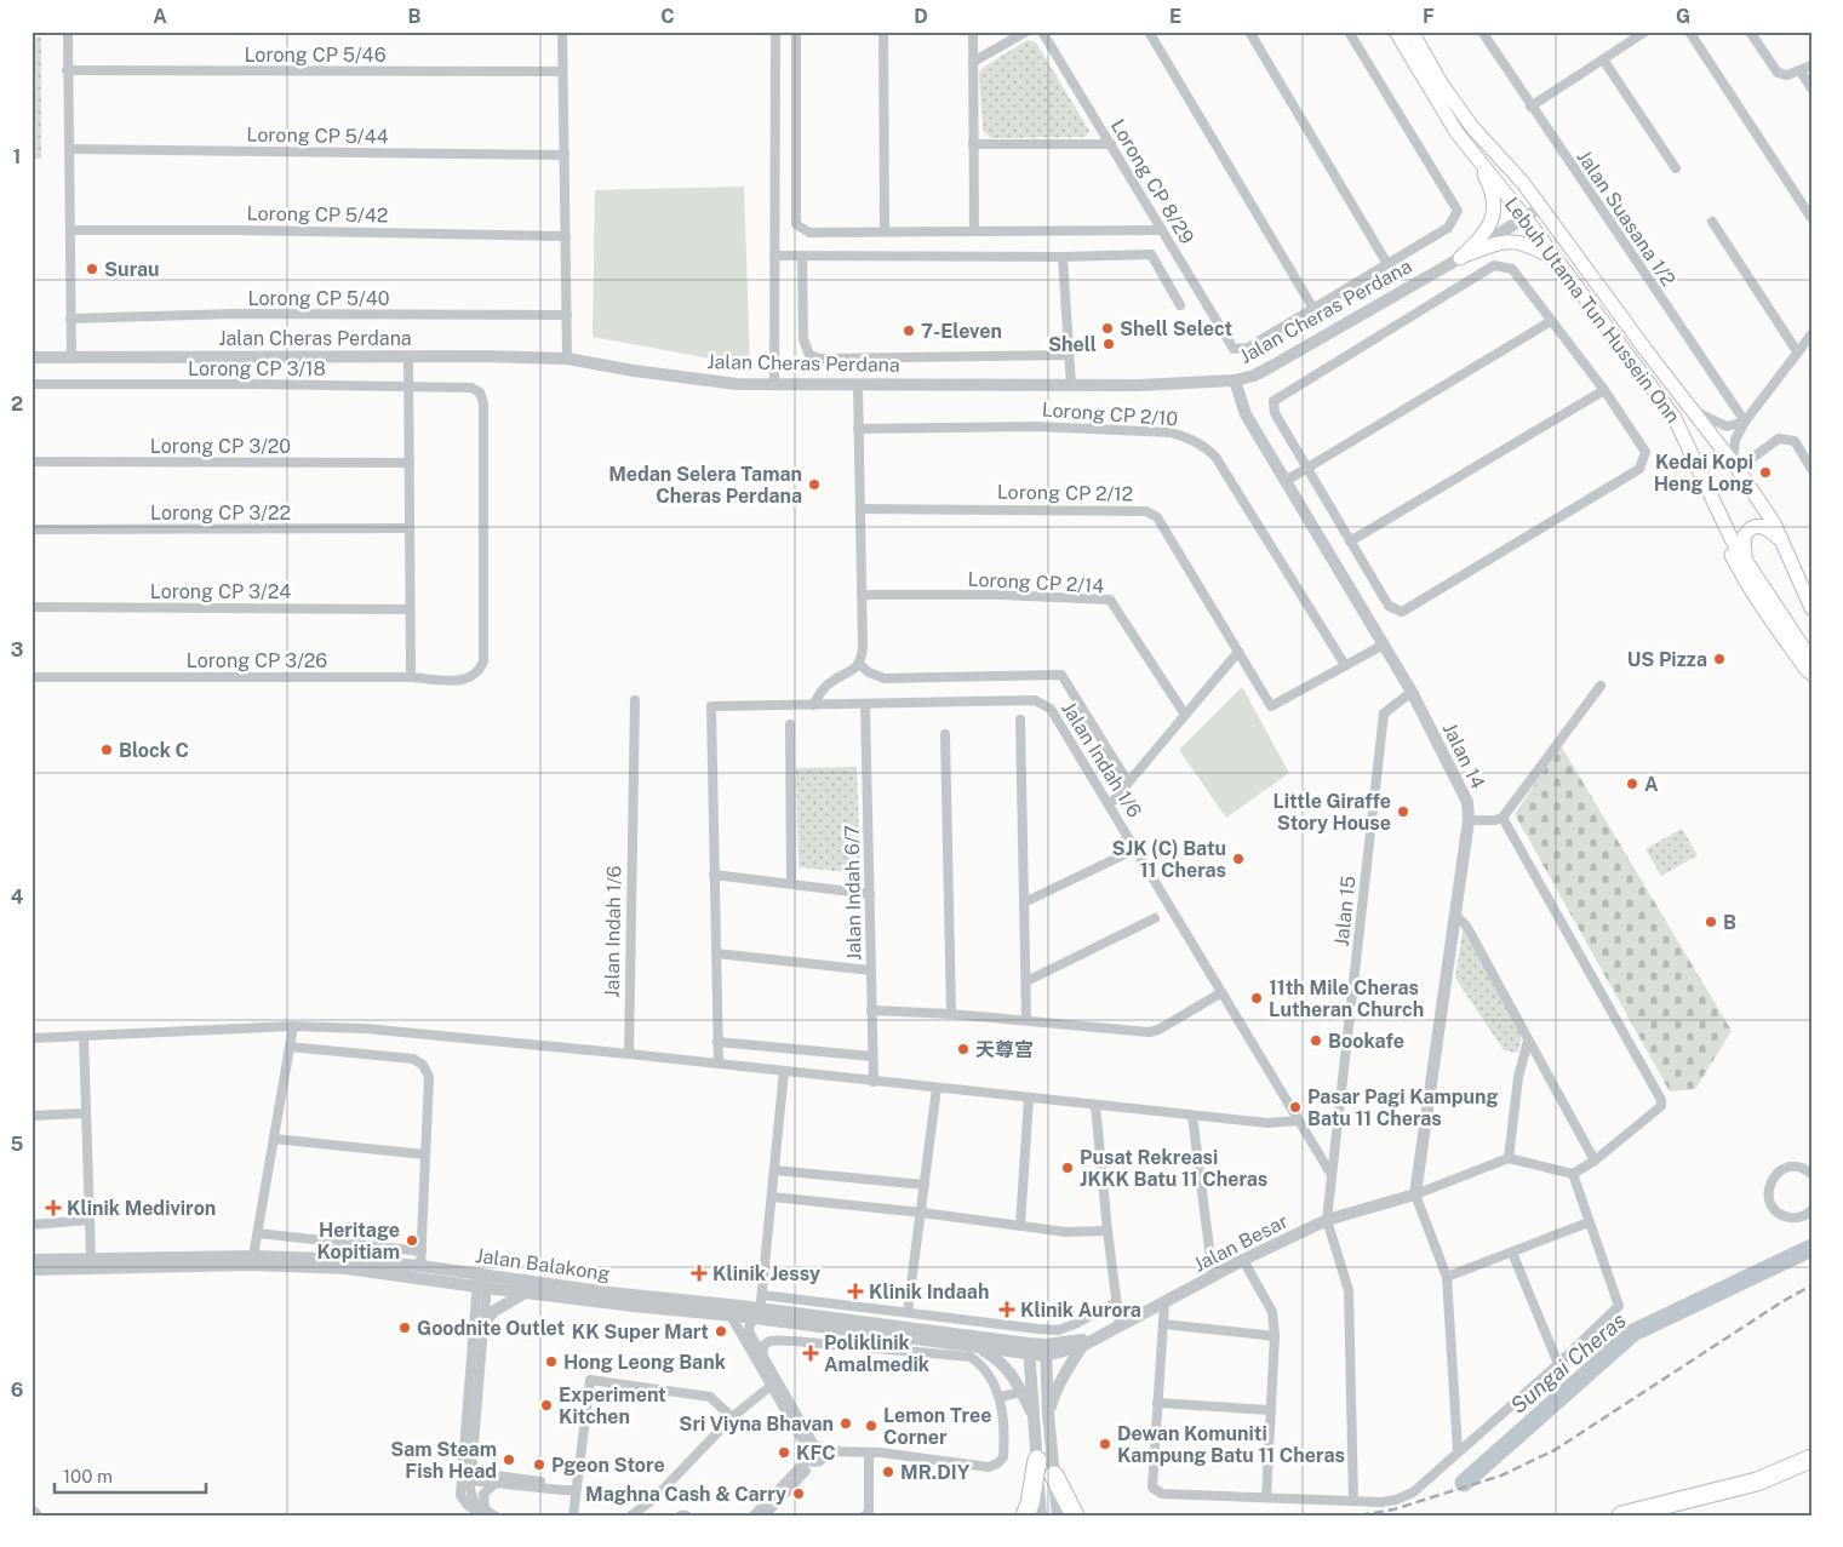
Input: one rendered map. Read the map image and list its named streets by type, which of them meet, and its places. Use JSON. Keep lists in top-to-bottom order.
{
  "streets": {
    "main road": ["Lebuh Utama Tun Hussein Onn"],
    "street": [
      "Lorong CP 5/46",
      "Lorong CP 5/44",
      "Lorong CP 8/29",
      "Lorong CP 5/42",
      "Jalan Suasana 1/2",
      "Lorong CP 5/40",
      "Jalan Cheras Perdana",
      "Lorong CP 3/18",
      "Lorong CP 2/10",
      "Lorong CP 3/20",
      "Lorong CP 2/12",
      "Lorong CP 3/22",
      "Lorong CP 2/14",
      "Lorong CP 3/24",
      "Lorong CP 3/26",
      "Jalan 14",
      "Jalan Indah 1/6",
      "Jalan Indah 6/7",
      "Jalan 15",
      "Jalan Besar",
      "Jalan Balakong"
    ]
  },
  "crossings": [
    ["Lebuh Utama Tun Hussein Onn", "Jalan Cheras Perdana"],
    ["Jalan Cheras Perdana", "Jalan 14"],
    ["Lorong CP 3/18", "Lorong CP 3/26"],
    ["Lorong CP 2/10", "Lorong CP 2/12"],
    ["Jalan 14", "Jalan 15"],
    ["Jalan 14", "Jalan Besar"],
    ["Jalan Indah 1/6", "Jalan Indah 6/7"],
    ["Jalan Indah 1/6", "Jalan 15"],
    ["Jalan 15", "Jalan Besar"]
  ],
  "water": ["Sungai Cheras"],
  "places": {
    "other": [
      "Surau",
      "Shell Select",
      "7-Eleven",
      "Shell",
      "Kedai Kopi Heng Long",
      "Medan Selera Taman Cheras Perdana",
      "US Pizza",
      "Block C",
      "A",
      "Little Giraffe Story House",
      "SJK (C) Batu 11 Cheras",
      "B",
      "11th Mile Cheras Lutheran Church",
      "Bookafe",
      "天尊宫",
      "Pasar Pagi Kampung Batu 11 Cheras",
      "Pusat Rekreasi JKKK Batu 11 Cheras",
      "Heritage Kopitiam",
      "Goodnite Outlet",
      "KK Super Mart",
      "Hong Leong Bank",
      "Experiment Kitchen",
      "Sri Viyna Bhavan",
      "Lemon Tree Corner",
      "Dewan Komuniti Kampung Batu 11 Cheras",
      "KFC",
      "Sam Steam Fish Head",
      "Pgeon Store",
      "MR.DIY",
      "Maghna Cash & Carry"
    ],
    "health": [
      "Klinik Mediviron",
      "Klinik Jessy",
      "Klinik Indaah",
      "Klinik Aurora",
      "Poliklinik Amalmedik"
    ]
  },
  "scale_bar": "100 m",
  "grid": {
    "columns": [
      "A",
      "B",
      "C",
      "D",
      "E",
      "F",
      "G"
    ],
    "rows": [
      "1",
      "2",
      "3",
      "4",
      "5",
      "6"
    ]
  }
}
